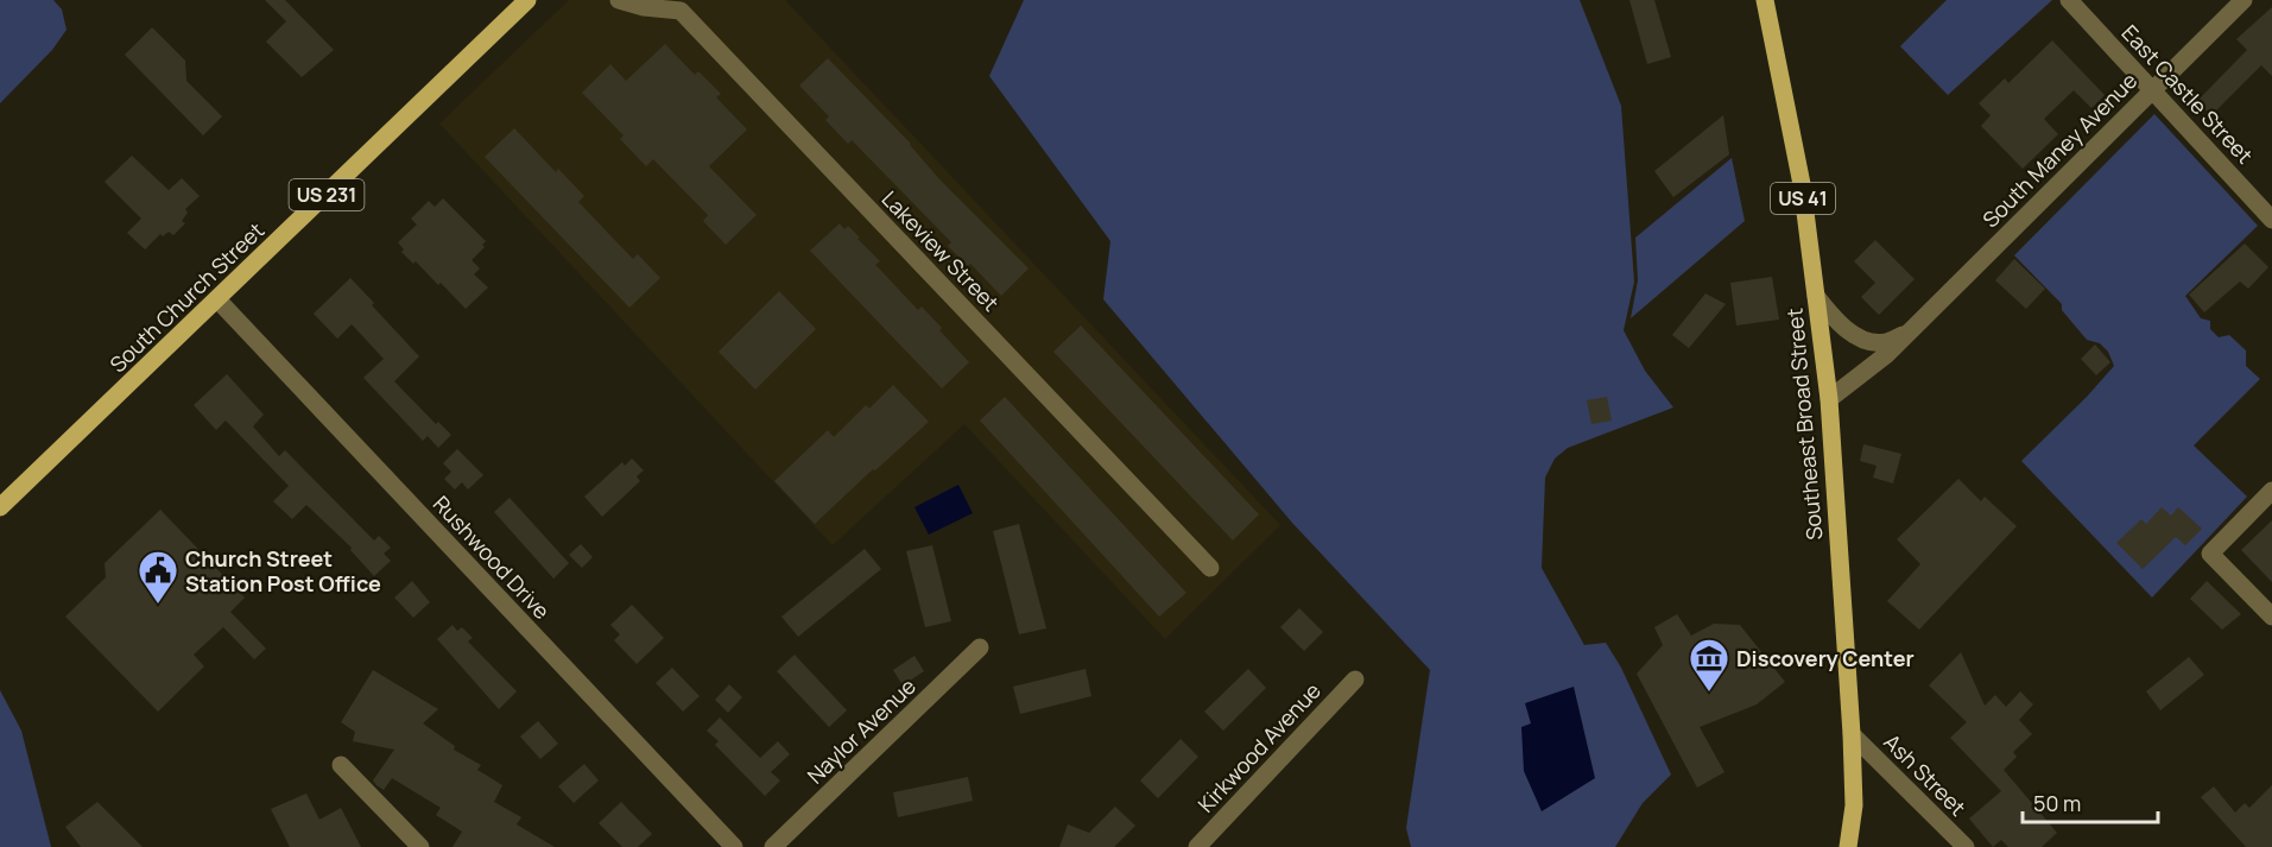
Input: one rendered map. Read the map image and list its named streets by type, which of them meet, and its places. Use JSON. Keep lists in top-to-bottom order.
{
  "streets": {
    "main road": [
      "US 231",
      "US 41",
      "South Church Street",
      "Southeast Broad Street"
    ],
    "street": [
      "East Castle Street",
      "South Maney Avenue",
      "Lakeview Street",
      "Rushwood Drive",
      "Naylor Avenue",
      "Kirkwood Avenue",
      "Ash Street"
    ]
  },
  "crossings": [
    ["East Castle Street", "South Maney Avenue"],
    ["South Maney Avenue", "Southeast Broad Street"],
    ["South Church Street", "Rushwood Drive"],
    ["Southeast Broad Street", "Ash Street"]
  ],
  "places": {
    "public building": ["Church Street Station Post Office"],
    "museum": ["Discovery Center"]
  },
  "scale_bar": "50 m"
}
